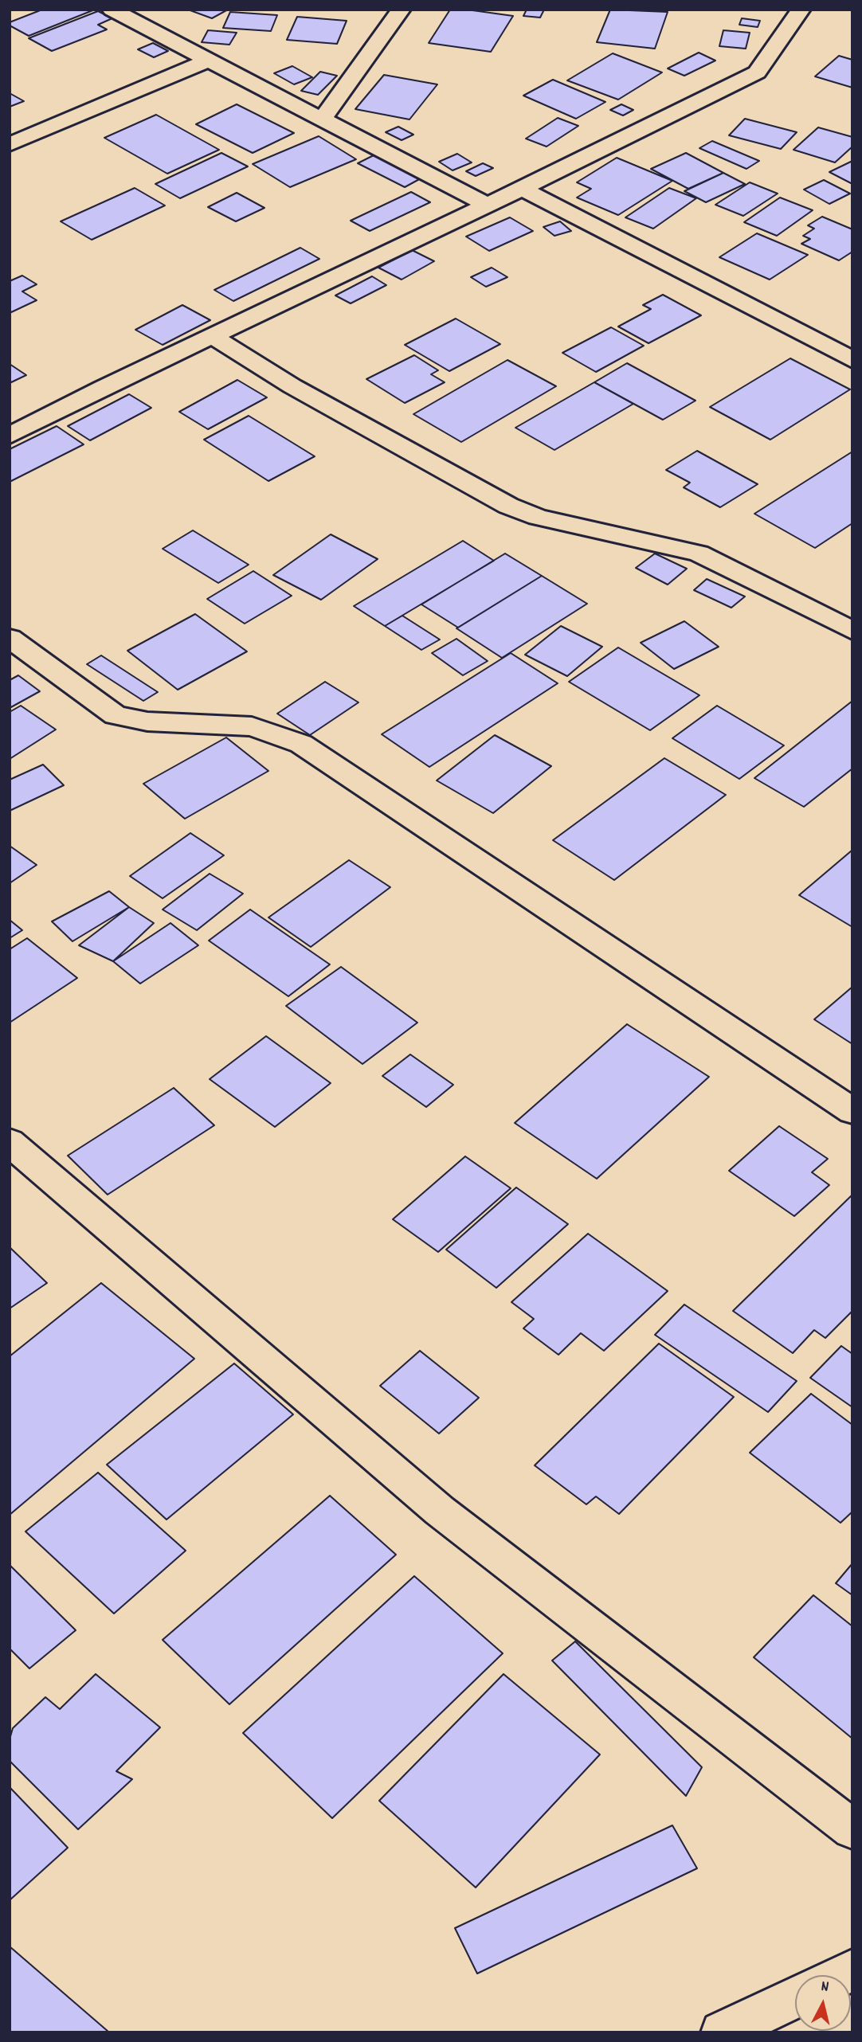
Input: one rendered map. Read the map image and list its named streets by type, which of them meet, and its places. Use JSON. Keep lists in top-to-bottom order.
{
  "north": "top"
}
